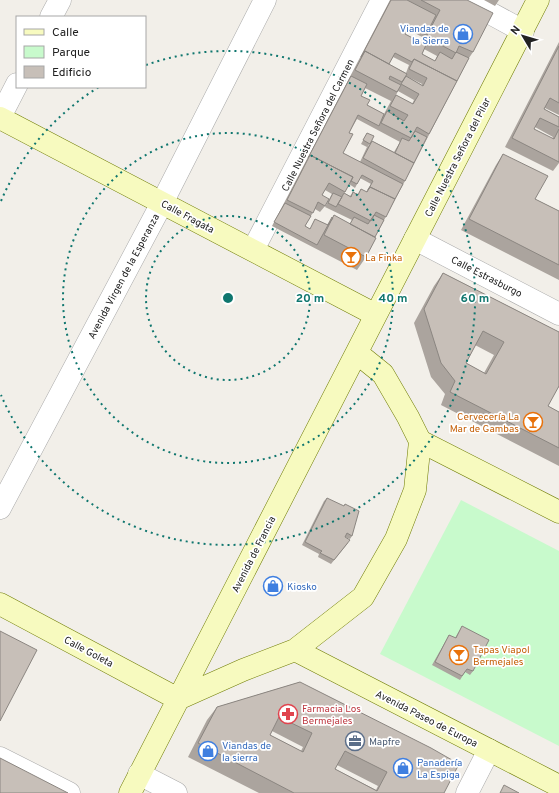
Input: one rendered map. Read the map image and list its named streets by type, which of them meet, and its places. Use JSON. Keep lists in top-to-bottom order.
{
  "streets": {
    "street": [
      "Calle Nuestra Señora del Carmen",
      "Calle Nuestra Señora del Pilar",
      "Calle Fragata",
      "Avenida Virgen de la Esperanza",
      "Calle Estrasburgo",
      "Avenida de Francia",
      "Calle Goleta",
      "Avenida Paseo de Europa"
    ]
  },
  "crossings": [
    ["Calle Nuestra Señora del Carmen", "Calle Fragata"],
    ["Calle Nuestra Señora del Pilar", "Calle Fragata"],
    ["Calle Nuestra Señora del Pilar", "Calle Estrasburgo"],
    ["Calle Nuestra Señora del Pilar", "Avenida de Francia"],
    ["Calle Fragata", "Avenida Virgen de la Esperanza"],
    ["Calle Fragata", "Avenida de Francia"],
    ["Avenida de Francia", "Calle Goleta"]
  ],
  "places": {
    "shop": [
      "Viandas de la Sierra",
      "Kiosko",
      "Viandas de la sierra",
      "Panadería La Espiga"
    ],
    "bar": ["La Finka", "Cervecería La Mar de Gambas", "Tapas Viapol Bermejales"],
    "pharmacy": ["Farmacia Los Bermejales"],
    "office": ["Mapfre"]
  },
  "legend": ["Calle", "Parque", "Edificio"],
  "north": "top left",
  "rings": ["20 m", "40 m", "60 m"]
}
